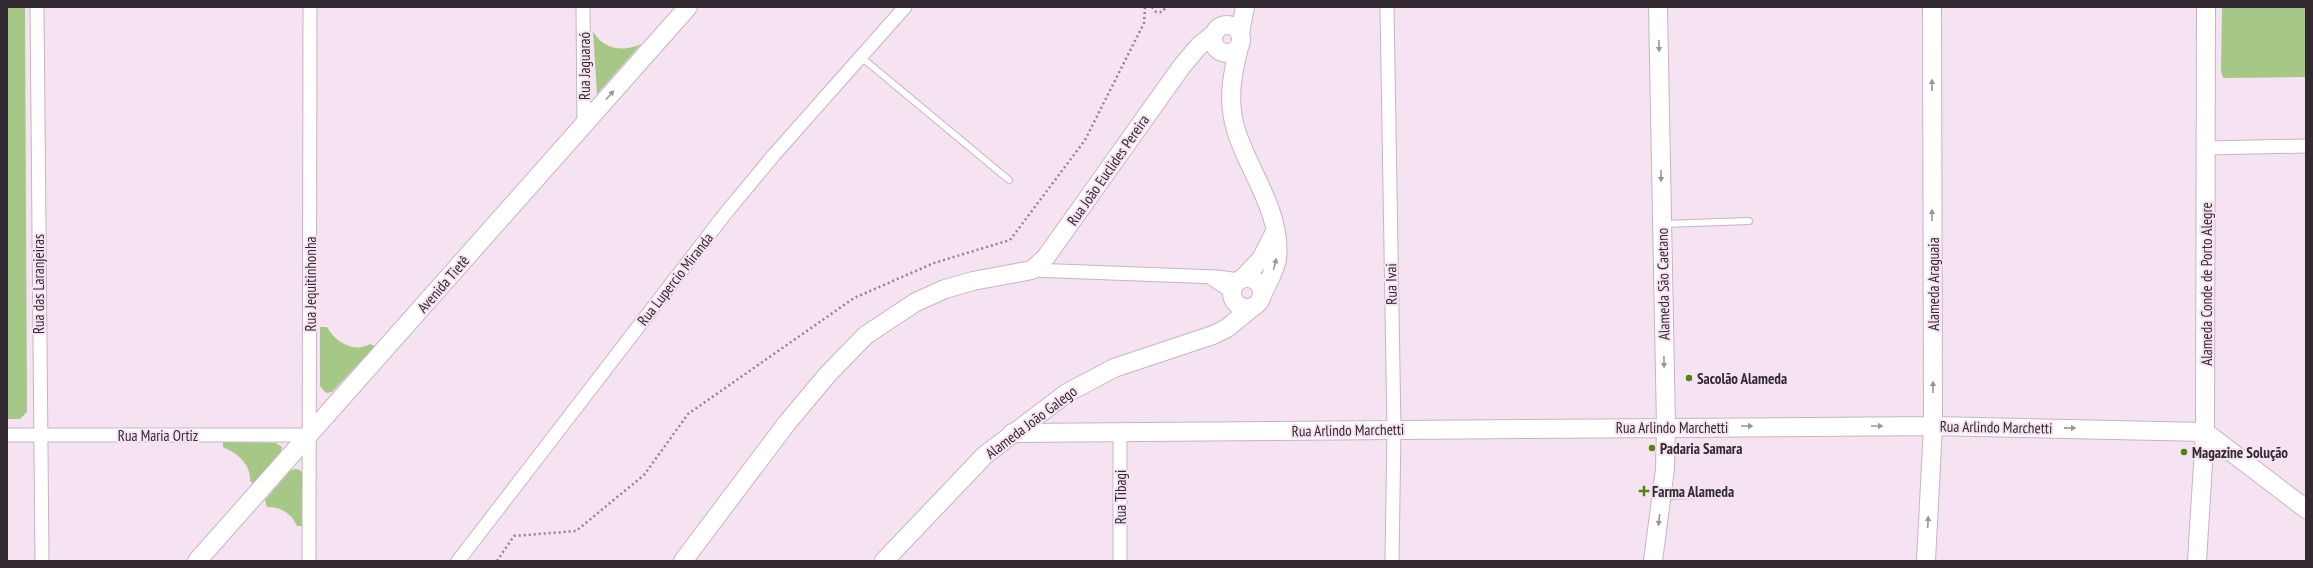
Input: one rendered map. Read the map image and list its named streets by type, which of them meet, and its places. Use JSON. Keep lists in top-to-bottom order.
{
  "streets": {
    "street": [
      "Rua Jaguaraó",
      "Rua João Euclides Pereira",
      "Rua Lupercio Miranda",
      "Rua das Laranjeiras",
      "Rua Jequitinhonha",
      "Avenida Tietê",
      "Rua Ivai",
      "Alameda São Caetano",
      "Alameda Araguaia",
      "Alameda Conde de Porto Alegre",
      "Alameda João Galego",
      "Rua Arlindo Marchetti",
      "Rua Maria Ortiz",
      "Rua Tibagi"
    ]
  },
  "crossings": [
    ["Rua Jaguaraó", "Avenida Tietê"],
    ["Rua João Euclides Pereira", "Alameda João Galego"],
    ["Rua das Laranjeiras", "Rua Maria Ortiz"],
    ["Rua Jequitinhonha", "Avenida Tietê"],
    ["Rua Jequitinhonha", "Rua Maria Ortiz"],
    ["Avenida Tietê", "Rua Maria Ortiz"],
    ["Rua Ivai", "Rua Arlindo Marchetti"],
    ["Alameda São Caetano", "Rua Arlindo Marchetti"],
    ["Alameda Araguaia", "Rua Arlindo Marchetti"],
    ["Alameda Conde de Porto Alegre", "Rua Arlindo Marchetti"],
    ["Alameda João Galego", "Rua Arlindo Marchetti"],
    ["Rua Arlindo Marchetti", "Rua Tibagi"]
  ],
  "one_way": ["Alameda São Caetano", "Alameda Araguaia", "Rua Arlindo Marchetti"],
  "places": {
    "other": ["Sacolão Alameda", "Padaria Samara", "Magazine Solução"],
    "health": ["Farma Alameda"]
  }
}
